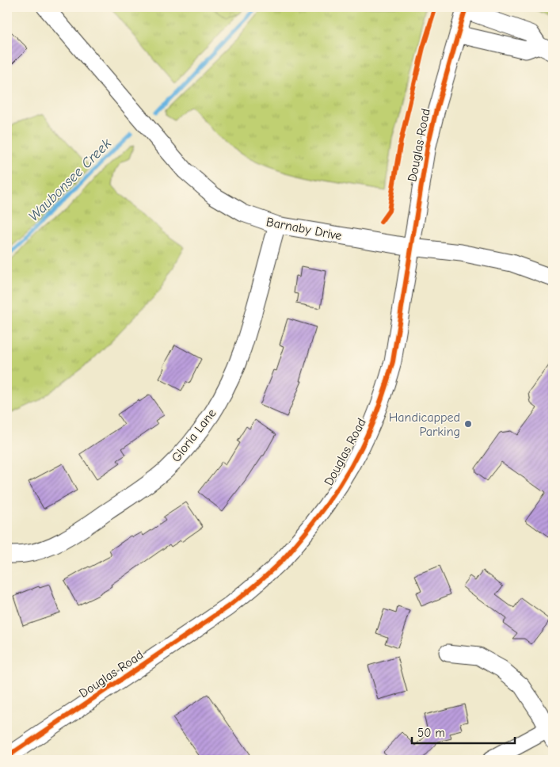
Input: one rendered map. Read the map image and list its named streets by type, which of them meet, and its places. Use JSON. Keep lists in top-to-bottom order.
{
  "streets": {
    "street": ["Douglas Road", "Barnaby Drive", "Gloria Lane"]
  },
  "crossings": [
    ["Douglas Road", "Barnaby Drive"],
    ["Barnaby Drive", "Gloria Lane"]
  ],
  "water": ["Waubonsee Creek"],
  "places": ["Handicapped Parking"],
  "scale_bar": "50 m"
}
